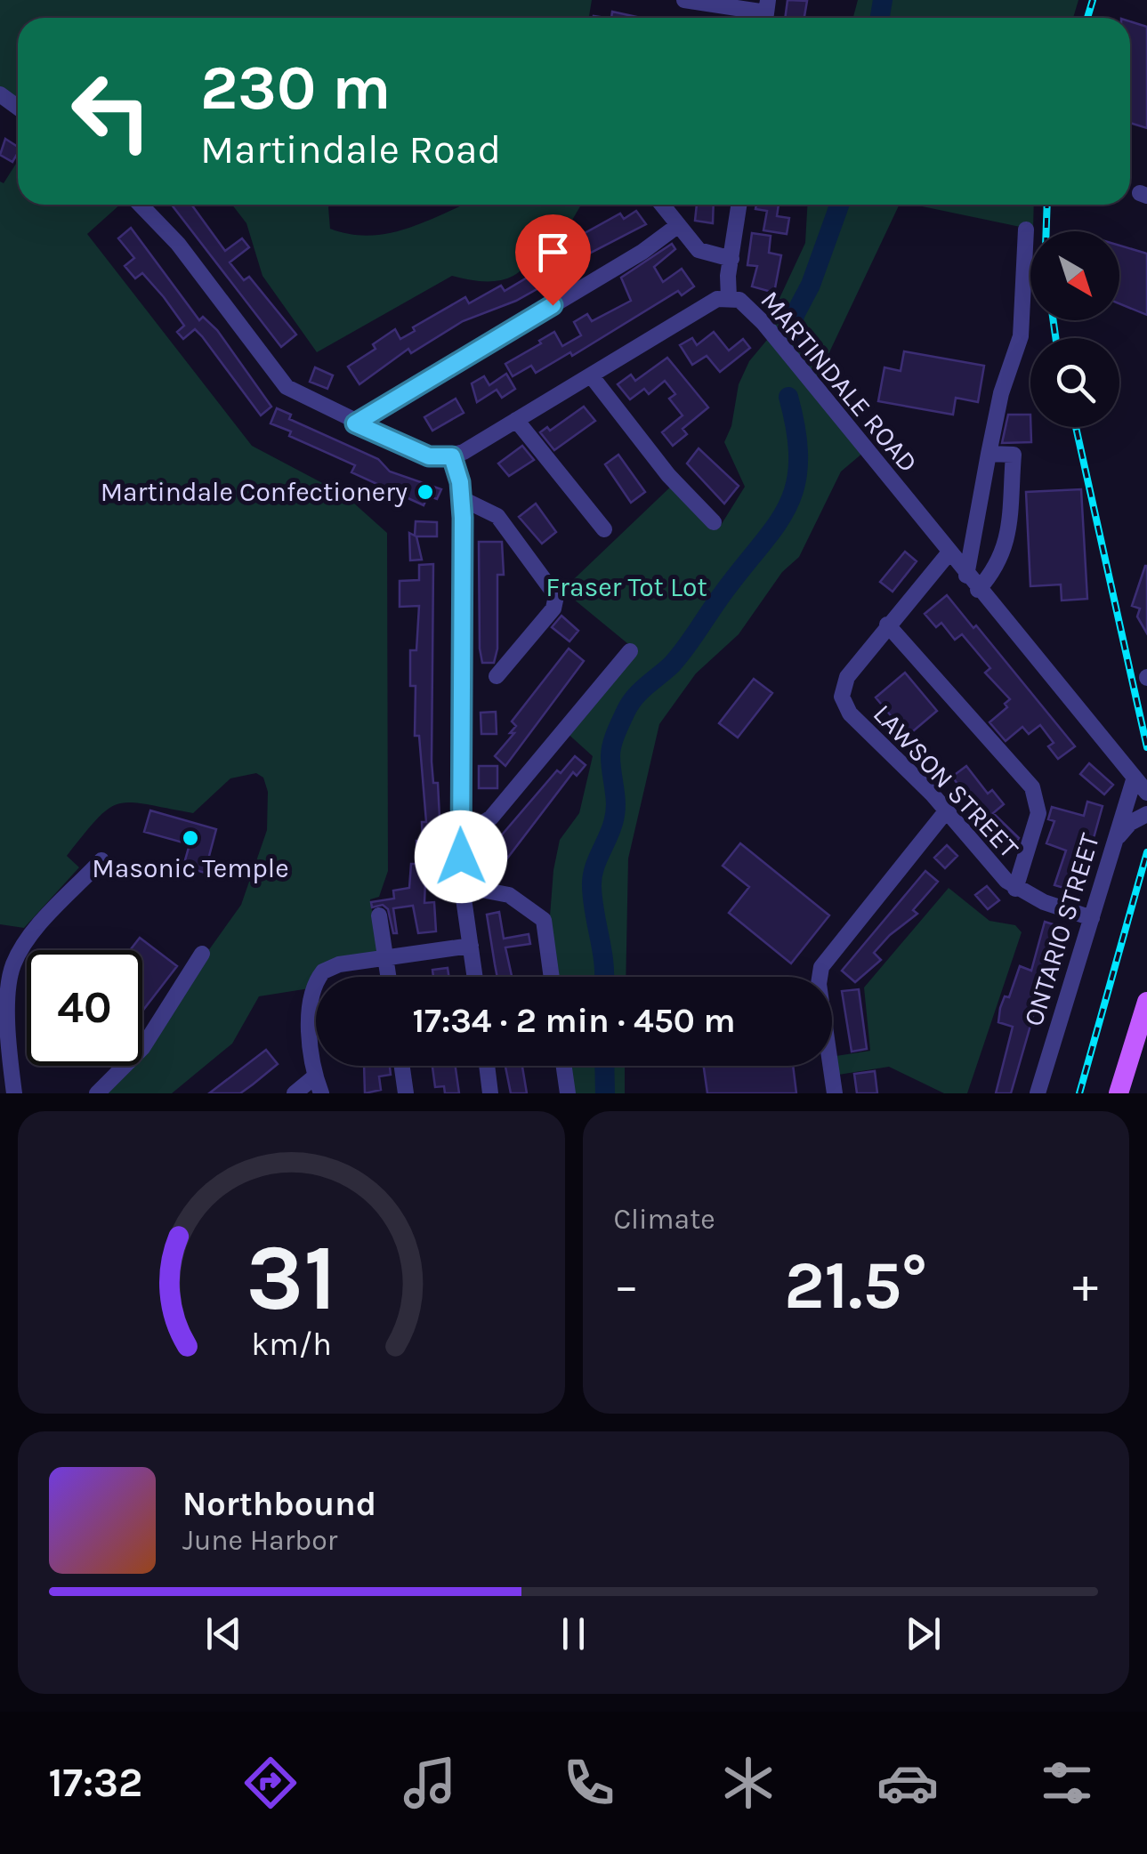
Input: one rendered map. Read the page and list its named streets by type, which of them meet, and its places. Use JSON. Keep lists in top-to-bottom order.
{
  "streets": {
    "street": ["MARTINDALE ROAD", "LAWSON STREET", "ONTARIO STREET"]
  },
  "crossings": [
    ["MARTINDALE ROAD", "LAWSON STREET"],
    ["MARTINDALE ROAD", "ONTARIO STREET"],
    ["LAWSON STREET", "ONTARIO STREET"]
  ],
  "parks": ["Fraser Tot Lot"],
  "places": ["Martindale Confectionery", "Masonic Temple"],
  "north": "bottom right",
  "page": {
    "turn": ["230 m", "Martindale Road"],
    "limit": "40",
    "trip": "17:34 · 2 min · 450 m",
    "tile": "Climate",
    "heat": ["−", "21.5°", "+"],
    "song": ["Northbound", "June Harbor"],
    "tabs": "17:32",
    "gauge": ["31", "km/h"]
  }
}
